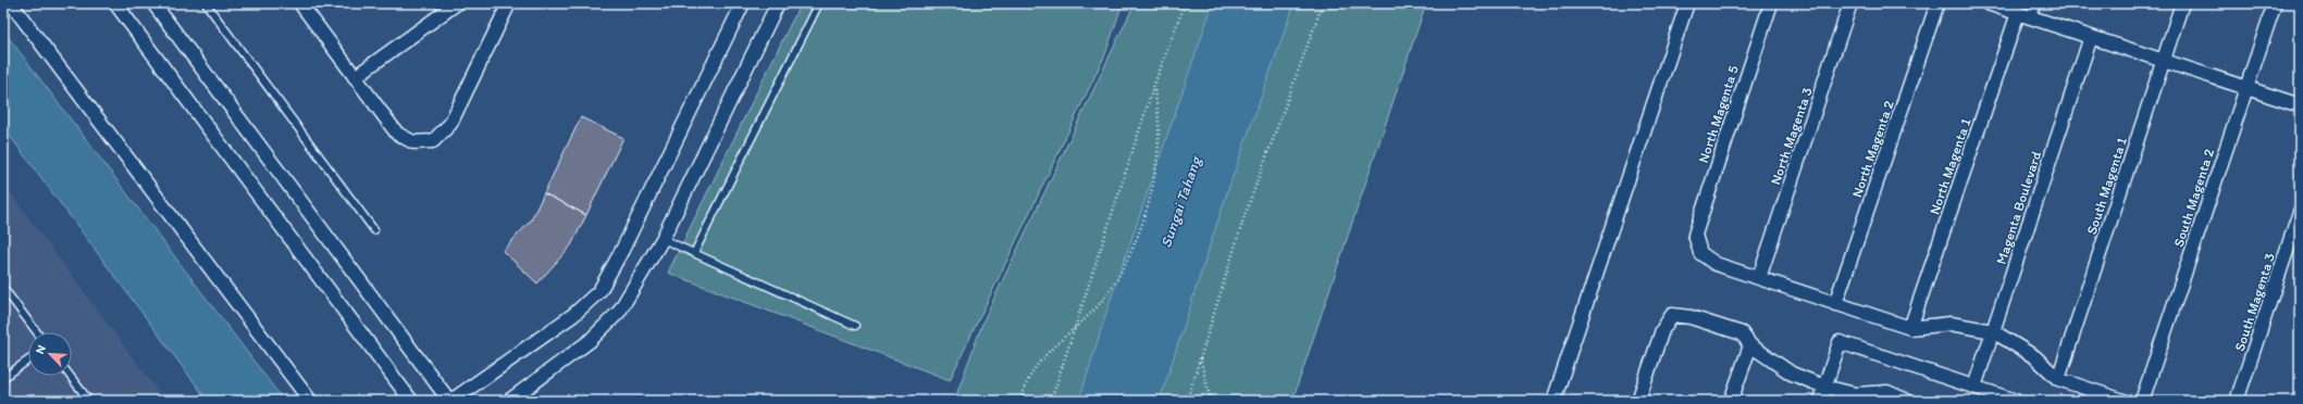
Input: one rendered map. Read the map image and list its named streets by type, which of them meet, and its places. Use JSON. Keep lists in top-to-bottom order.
{
  "streets": {
    "street": [
      "North Magenta 5",
      "North Magenta 3",
      "North Magenta 2",
      "North Magenta 1",
      "South Magenta 1",
      "South Magenta 2",
      "Magenta Boulevard",
      "South Magenta 3"
    ]
  },
  "crossings": [
    ["North Magenta 5", "North Magenta 3"]
  ],
  "water": ["Sungai Tahang"],
  "north": "top left"
}
